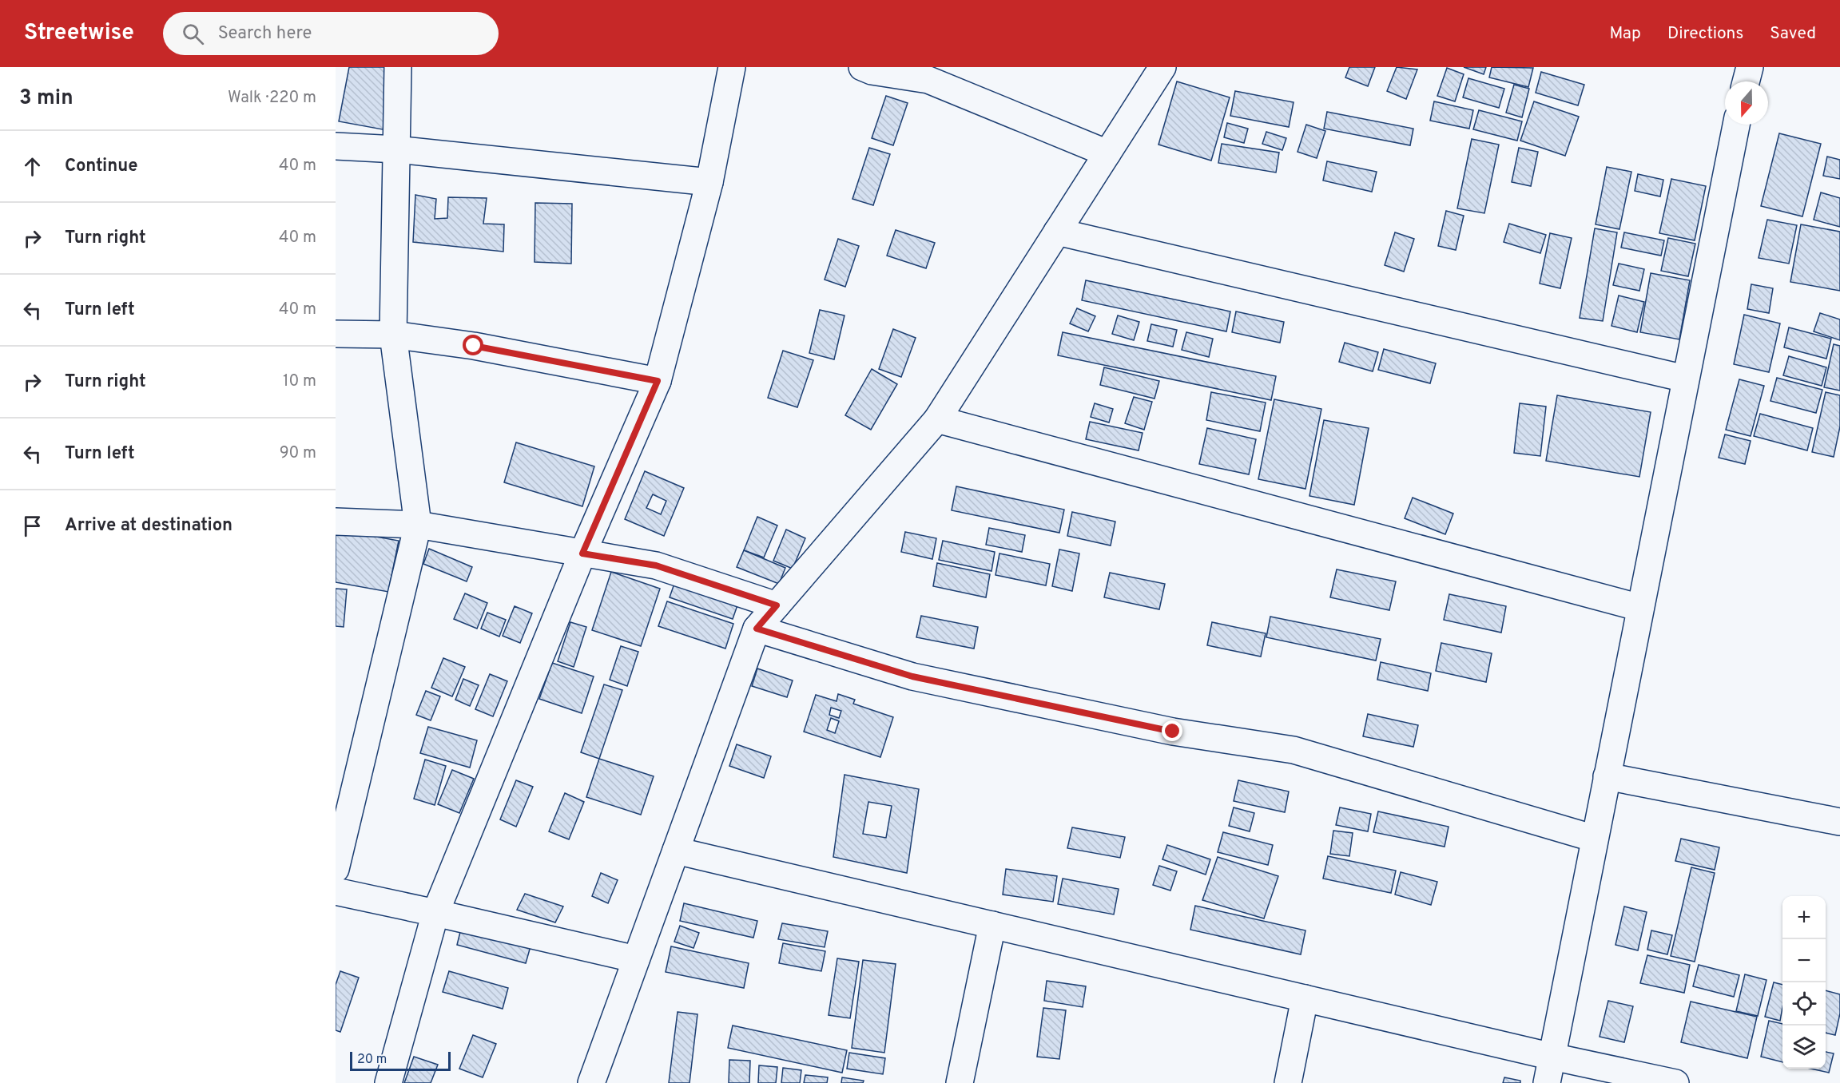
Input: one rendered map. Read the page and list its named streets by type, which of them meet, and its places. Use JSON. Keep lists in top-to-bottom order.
{
  "scale_bar": "20 m",
  "north": "bottom",
  "page": {
    "header": "Streetwise",
    "search": "Search here",
    "nav": ["Map", "Directions", "Saved"],
    "heading": ["3 min", "Walk · 220 m"],
    "list": [
      ["Continue", "40 m"],
      ["Turn right", "40 m"],
      ["Turn left", "40 m"],
      ["Turn right", "10 m"],
      ["Turn left", "90 m"],
      "Arrive at destination"
    ],
    "map_buttons": ["+", "−"],
    "scale": "20 m"
  }
}
